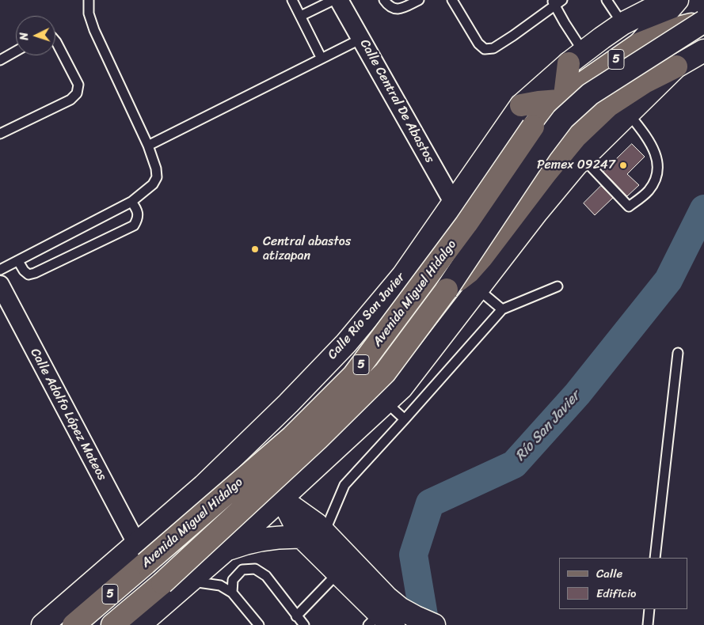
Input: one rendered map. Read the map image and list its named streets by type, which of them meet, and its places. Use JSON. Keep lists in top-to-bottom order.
{
  "streets": {
    "main road": ["5", "Avenida Miguel Hidalgo", "Calle Río San Javier"],
    "street": ["Calle Central De Abastos", "Calle Adolfo López Mateos"]
  },
  "crossings": [
    ["Calle Central De Abastos", "Calle Río San Javier"],
    ["Calle Río San Javier", "Calle Adolfo López Mateos"]
  ],
  "water": ["Río San Javier"],
  "places": ["Pemex 09247", "Central abastos atizapan"],
  "legend": ["Calle", "Edificio"],
  "north": "left"
}
